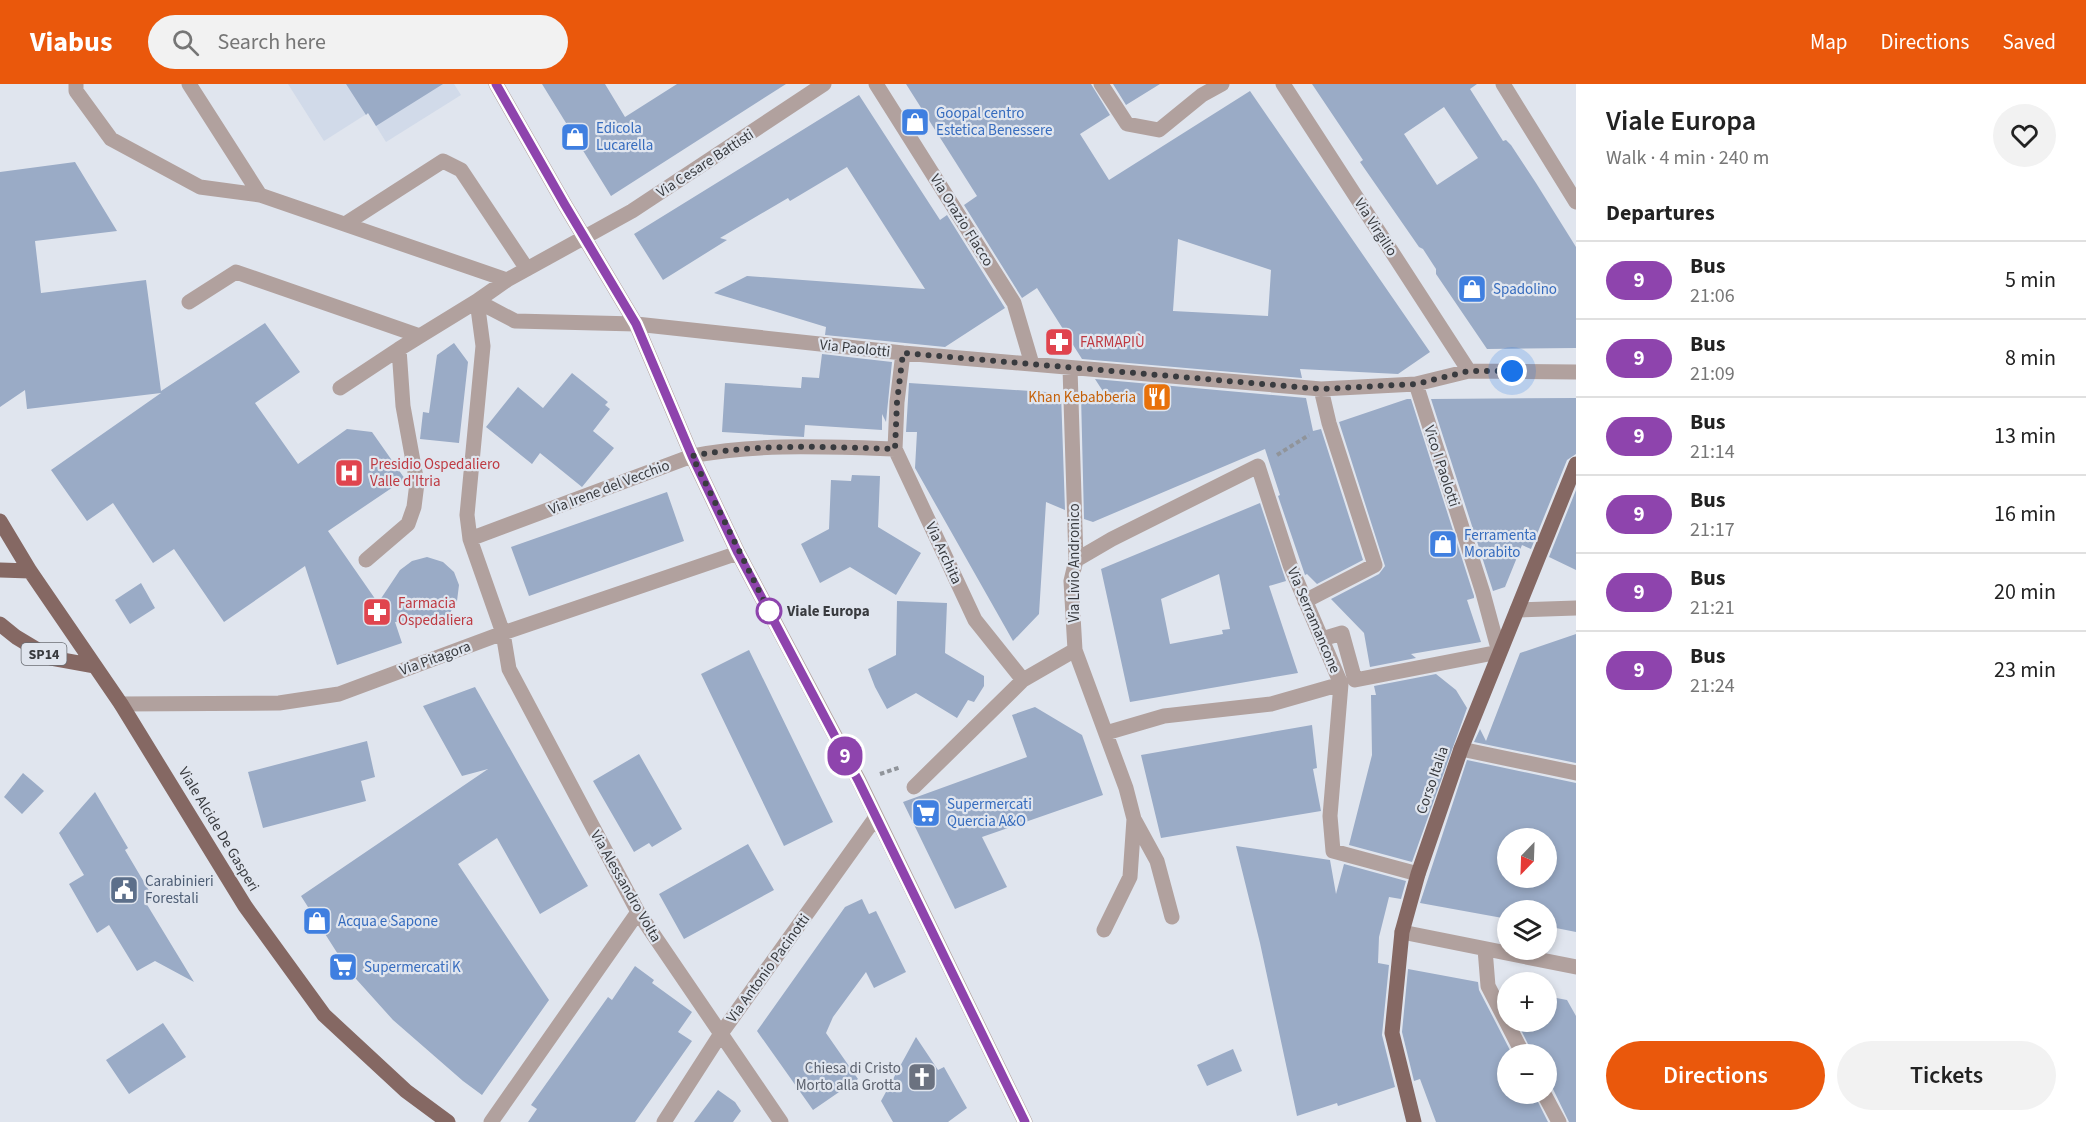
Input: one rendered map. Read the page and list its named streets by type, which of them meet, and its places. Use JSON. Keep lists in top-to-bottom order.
{
  "streets": {
    "main road": ["SP14", "Corso Italia", "Viale Alcide De Gasperi"],
    "street": [
      "Via Cesare Battisti",
      "Via Orazio Flacco",
      "Via Virgilio",
      "Via Paolotti",
      "Vico I Paolotti",
      "Via Irene del Vecchio",
      "Via Archita",
      "Via Livio Andronico",
      "Via Serramancone",
      "Via Pitagora",
      "Via Alessandro Volta",
      "Via Antonio Pacinotti"
    ]
  },
  "crossings": [
    ["Via Orazio Flacco", "Via Paolotti"],
    ["Via Virgilio", "Via Paolotti"],
    ["Via Paolotti", "Vico I Paolotti"],
    ["Via Paolotti", "Via Archita"],
    ["Via Paolotti", "Via Livio Andronico"],
    ["Vico I Paolotti", "Corso Italia"],
    ["Via Irene del Vecchio", "Via Archita"],
    ["Via Serramancone", "Corso Italia"],
    ["SP14", "Viale Alcide De Gasperi"],
    ["Via Pitagora", "Viale Alcide De Gasperi"],
    ["Via Pitagora", "Via Alessandro Volta"],
    ["Via Alessandro Volta", "Via Antonio Pacinotti"]
  ],
  "places": {
    "shop": [
      "Goopal centro Estetica Benessere",
      "Edicola Lucarella",
      "Spadolino",
      "Ferramenta Morabito",
      "Acqua e Sapone"
    ],
    "pharmacy": ["FARMAPIÙ", "Farmacia Ospedaliera"],
    "restaurant": ["Khan Kebabberia"],
    "hospital": ["Presidio Ospedaliero Valle d'Itria"],
    "other": ["Viale Europa"],
    "supermarket": ["Supermercati Quercia A&O", "Supermercati K"],
    "public building": ["Carabinieri Forestali"],
    "church": ["Chiesa di Cristo Morto alla Grotta"]
  },
  "lines": ["bus line 9"],
  "north": "bottom left",
  "page": {
    "header": "Viabus",
    "search": "Search here",
    "nav": ["Map", "Directions", "Saved"],
    "on_map": "9",
    "heading": [
      ["Viale Europa", "Walk · 4 min · 240 m"],
      "Departures"
    ],
    "list": [
      {
        "mark": "9",
        "name": "Bus",
        "note": "21:06",
        "value": "5 min"
      },
      {
        "mark": "9",
        "name": "Bus",
        "note": "21:09",
        "value": "8 min"
      },
      {
        "mark": "9",
        "name": "Bus",
        "note": "21:14",
        "value": "13 min"
      },
      {
        "mark": "9",
        "name": "Bus",
        "note": "21:17",
        "value": "16 min"
      },
      {
        "mark": "9",
        "name": "Bus",
        "note": "21:21",
        "value": "20 min"
      },
      {
        "mark": "9",
        "name": "Bus",
        "note": "21:24",
        "value": "23 min"
      }
    ],
    "map_buttons": ["+", "−"],
    "buttons": ["Directions", "Tickets"]
  }
}
